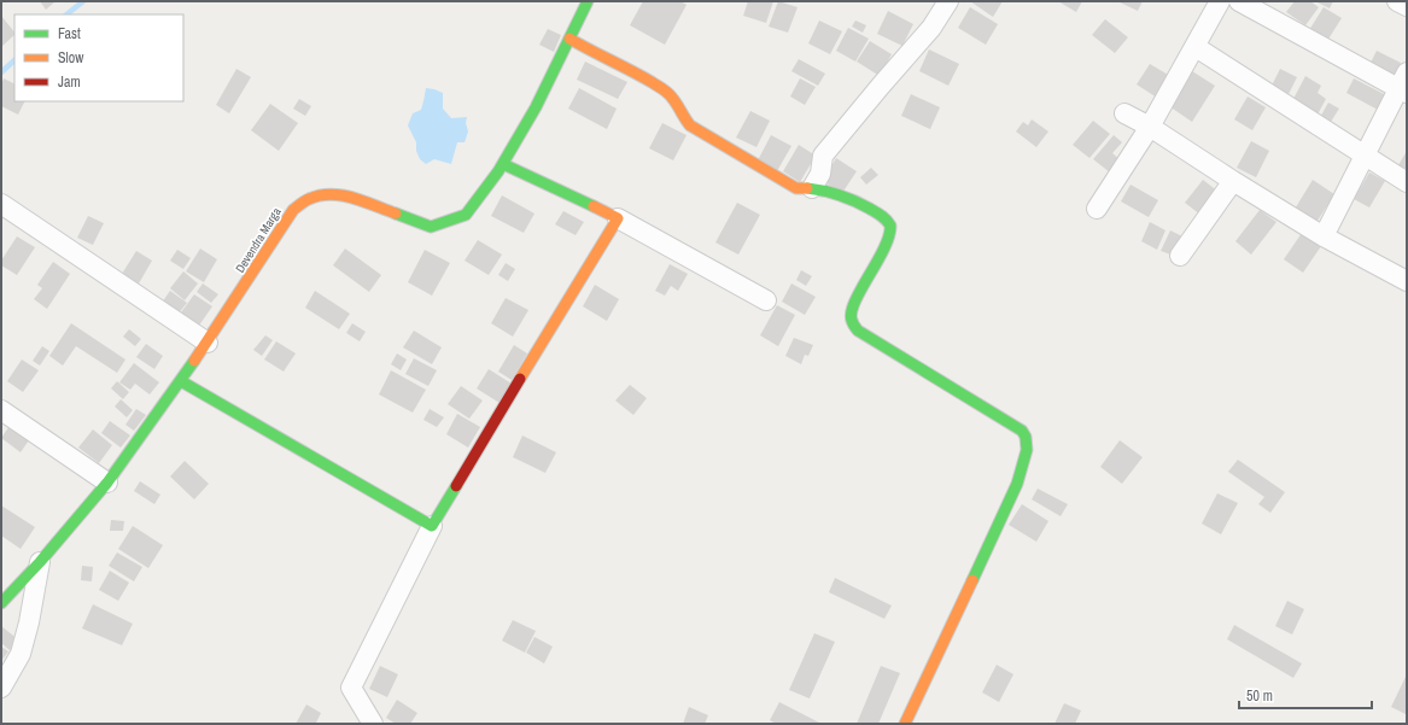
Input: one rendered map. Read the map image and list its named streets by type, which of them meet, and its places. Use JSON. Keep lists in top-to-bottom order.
{
  "streets": {
    "street": ["Devendra Marga"]
  },
  "legend": ["Fast", "Slow", "Jam"],
  "scale_bar": "50 m"
}
